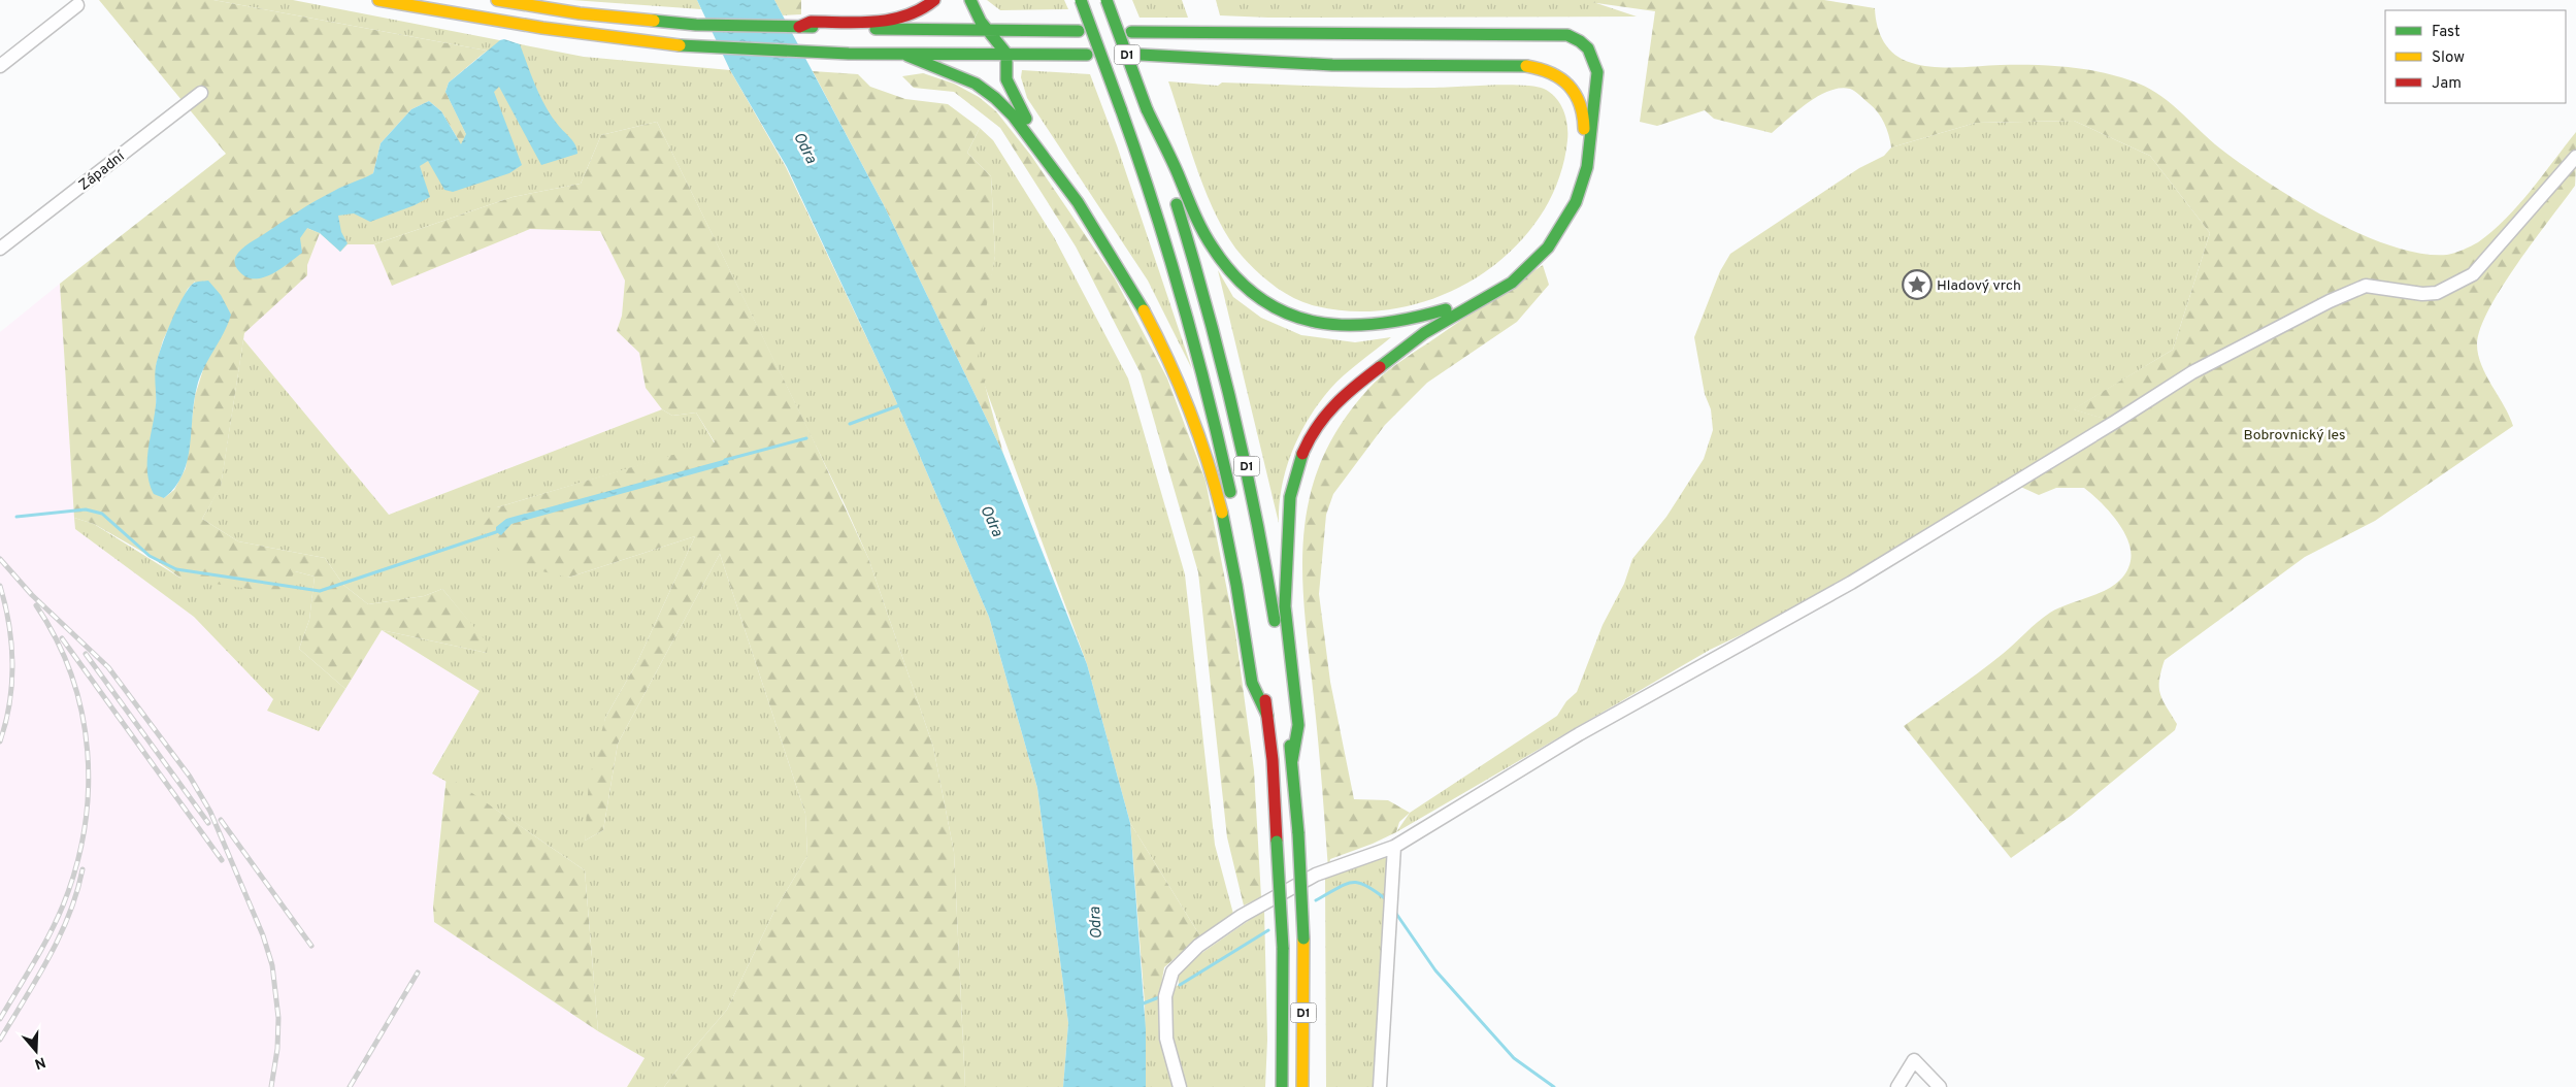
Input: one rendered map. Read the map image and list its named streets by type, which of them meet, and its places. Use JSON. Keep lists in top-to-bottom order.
{
  "streets": {
    "main road": ["D1"],
    "street": ["Západní"]
  },
  "water": ["Odra"],
  "parks": ["Bobrovnický les"],
  "places": {
    "place": ["Hladový vrch"]
  },
  "legend": ["Fast", "Slow", "Jam"],
  "north": "bottom"
}
